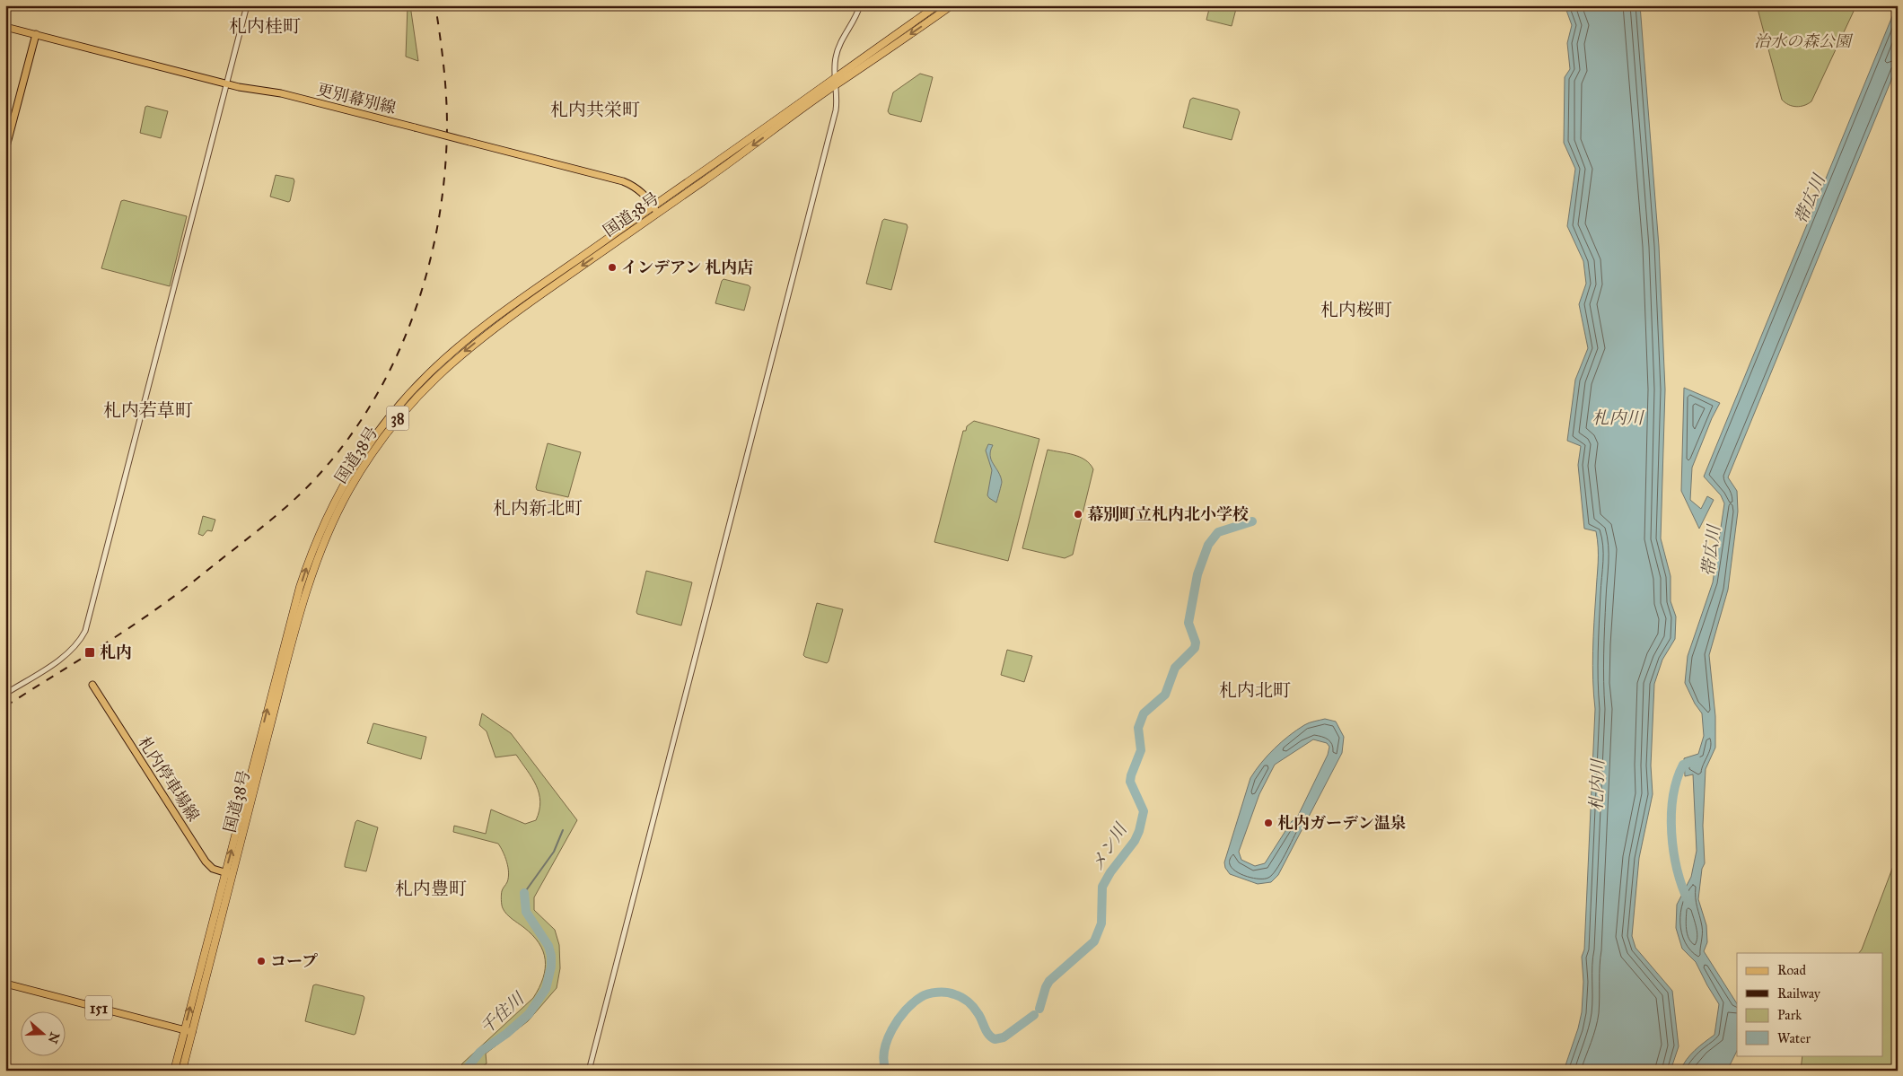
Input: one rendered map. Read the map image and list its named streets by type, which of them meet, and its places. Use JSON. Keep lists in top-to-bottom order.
{
  "streets": {
    "highway": ["国道38号", "38"],
    "main road": ["更別幕別線", "札内停車場線", "151"]
  },
  "crossings": [
    ["更別幕別線", "国道38号"],
    ["国道38号", "札内停車場線"],
    ["国道38号", "151"]
  ],
  "districts": [
    "札内桂町",
    "札内共栄町",
    "札内桜町",
    "札内若草町",
    "札内新北町",
    "札内北町",
    "札内豊町"
  ],
  "water": [
    "帯広川",
    "札内川",
    "メン川",
    "千住川"
  ],
  "parks": ["治水の森公園"],
  "places": {
    "other": [
      "インデアン 札内店",
      "幕別町立札内北小学校",
      "札内ガーデン温泉",
      "コープ"
    ],
    "transit": ["札内"]
  },
  "legend": [
    "Road",
    "Railway",
    "Park",
    "Water"
  ],
  "north": "right"
}
